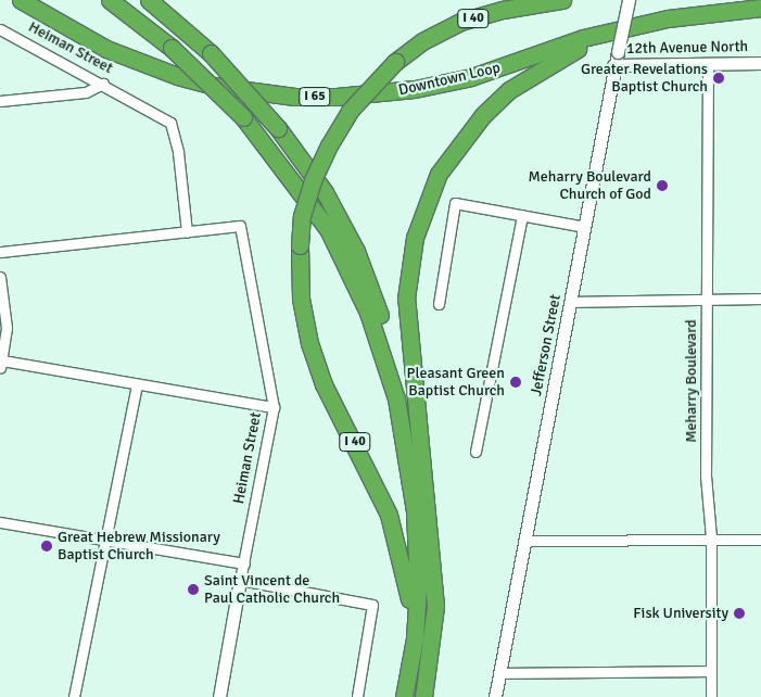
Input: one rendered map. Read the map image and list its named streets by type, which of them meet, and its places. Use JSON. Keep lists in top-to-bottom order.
{
  "streets": {
    "highway": ["I 40", "Downtown Loop", "I 65"],
    "main road": ["Heiman Street", "12th Avenue North", "Jefferson Street"],
    "street": ["Meharry Boulevard"]
  },
  "crossings": [
    ["12th Avenue North", "Jefferson Street"],
    ["12th Avenue North", "Meharry Boulevard"]
  ],
  "places": [
    "Greater Revelations Baptist Church",
    "Meharry Boulevard Church of God",
    "Pleasant Green Baptist Church",
    "Great Hebrew Missionary Baptist Church",
    "Saint Vincent de Paul Catholic Church",
    "Fisk University"
  ]
}
